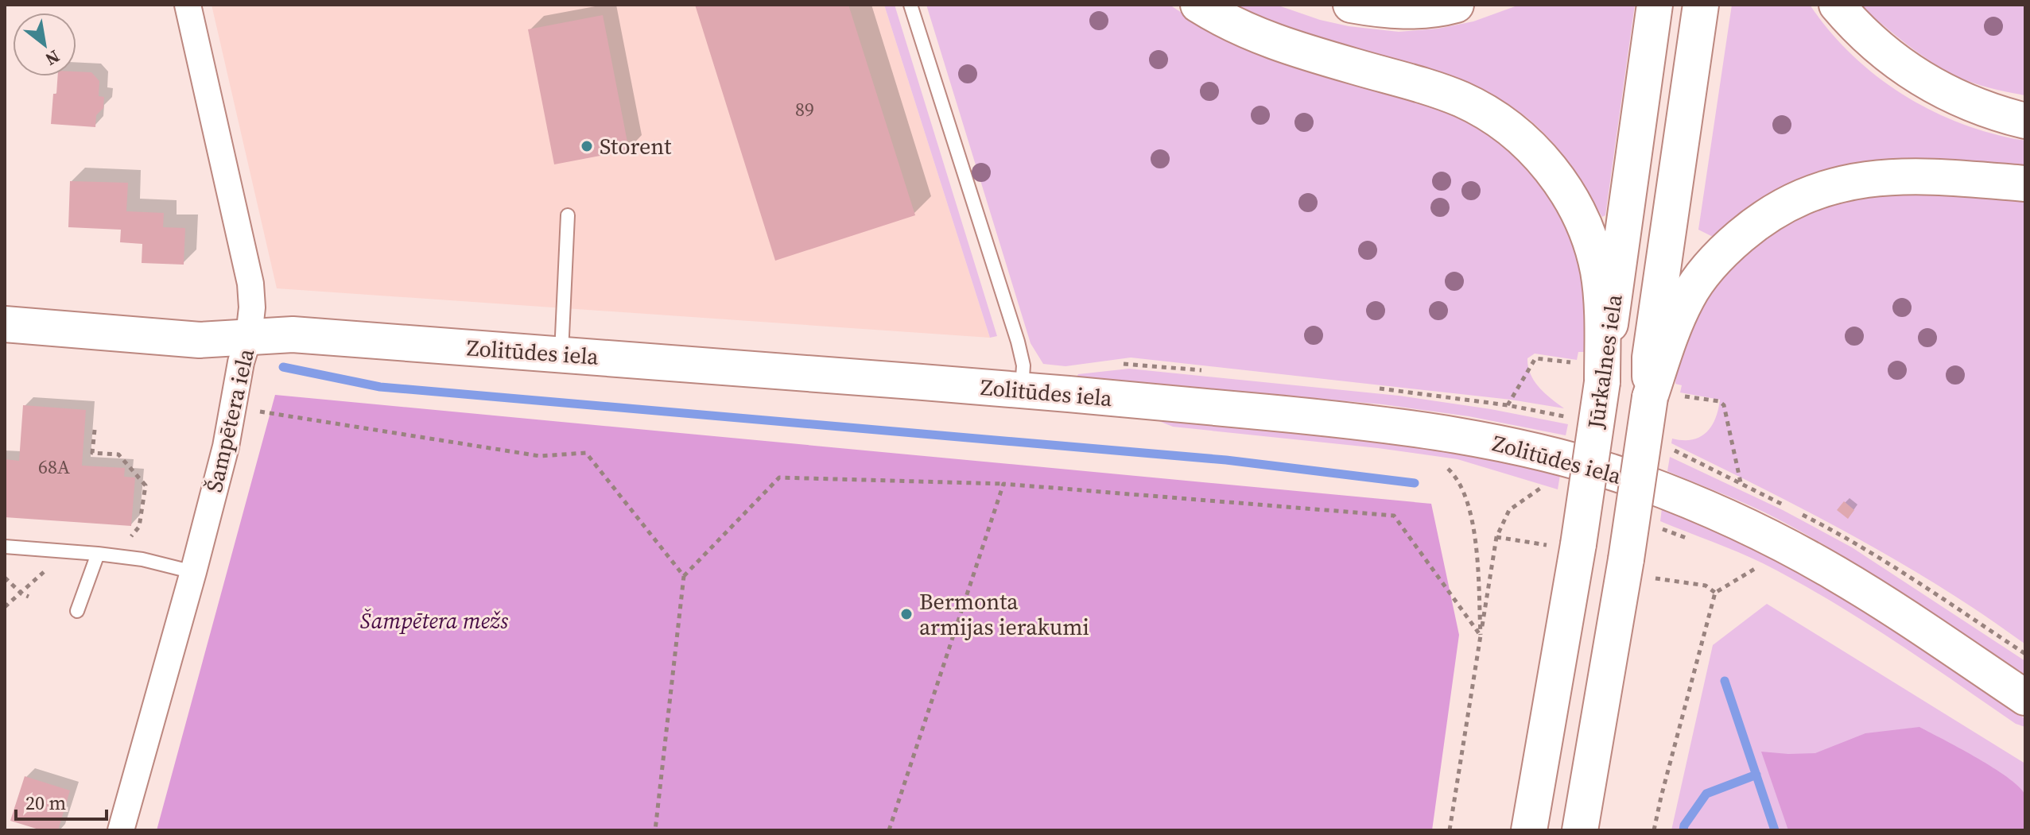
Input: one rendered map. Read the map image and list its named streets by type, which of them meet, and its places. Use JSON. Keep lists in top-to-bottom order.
{
  "streets": {
    "main road": ["Zolitūdes iela", "Jūrkalnes iela"],
    "street": ["Šampētera iela"]
  },
  "crossings": [
    ["Zolitūdes iela", "Šampētera iela"]
  ],
  "parks": ["Šampētera mežs"],
  "places": ["Storent", "Bermonta armijas ierakumi"],
  "house_numbers": ["89", "68A"],
  "scale_bar": "20 m",
  "north": "bottom right"
}
